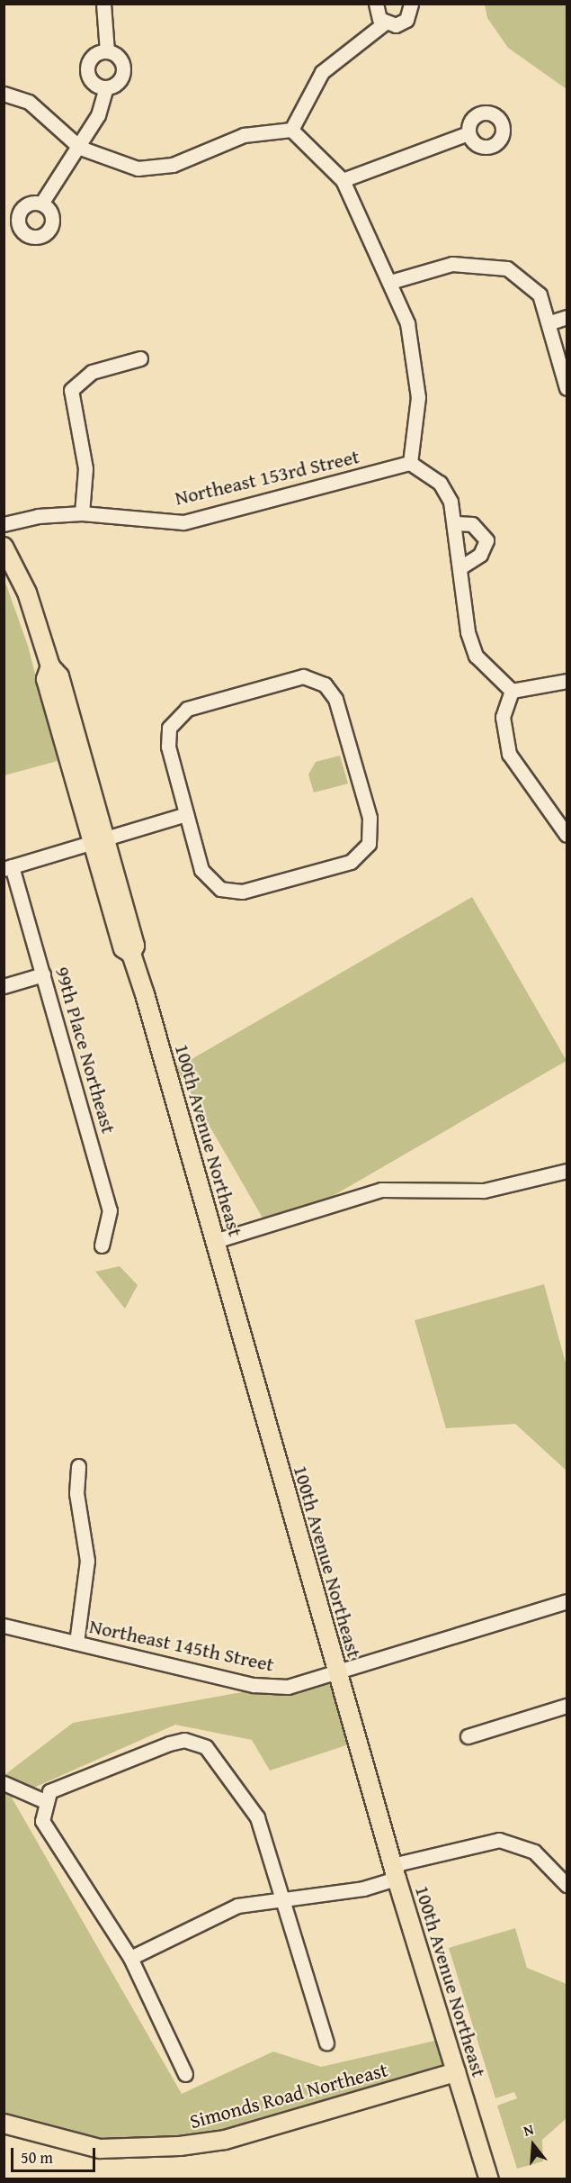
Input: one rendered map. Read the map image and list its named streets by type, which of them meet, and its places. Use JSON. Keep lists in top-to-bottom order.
{
  "streets": {
    "main road": ["100th Avenue Northeast", "Simonds Road Northeast"],
    "street": ["Northeast 153rd Street", "99th Place Northeast", "Northeast 145th Street"]
  },
  "crossings": [
    ["100th Avenue Northeast", "Northeast 145th Street"],
    ["100th Avenue Northeast", "Simonds Road Northeast"]
  ],
  "scale_bar": "50 m",
  "north": "top"
}
